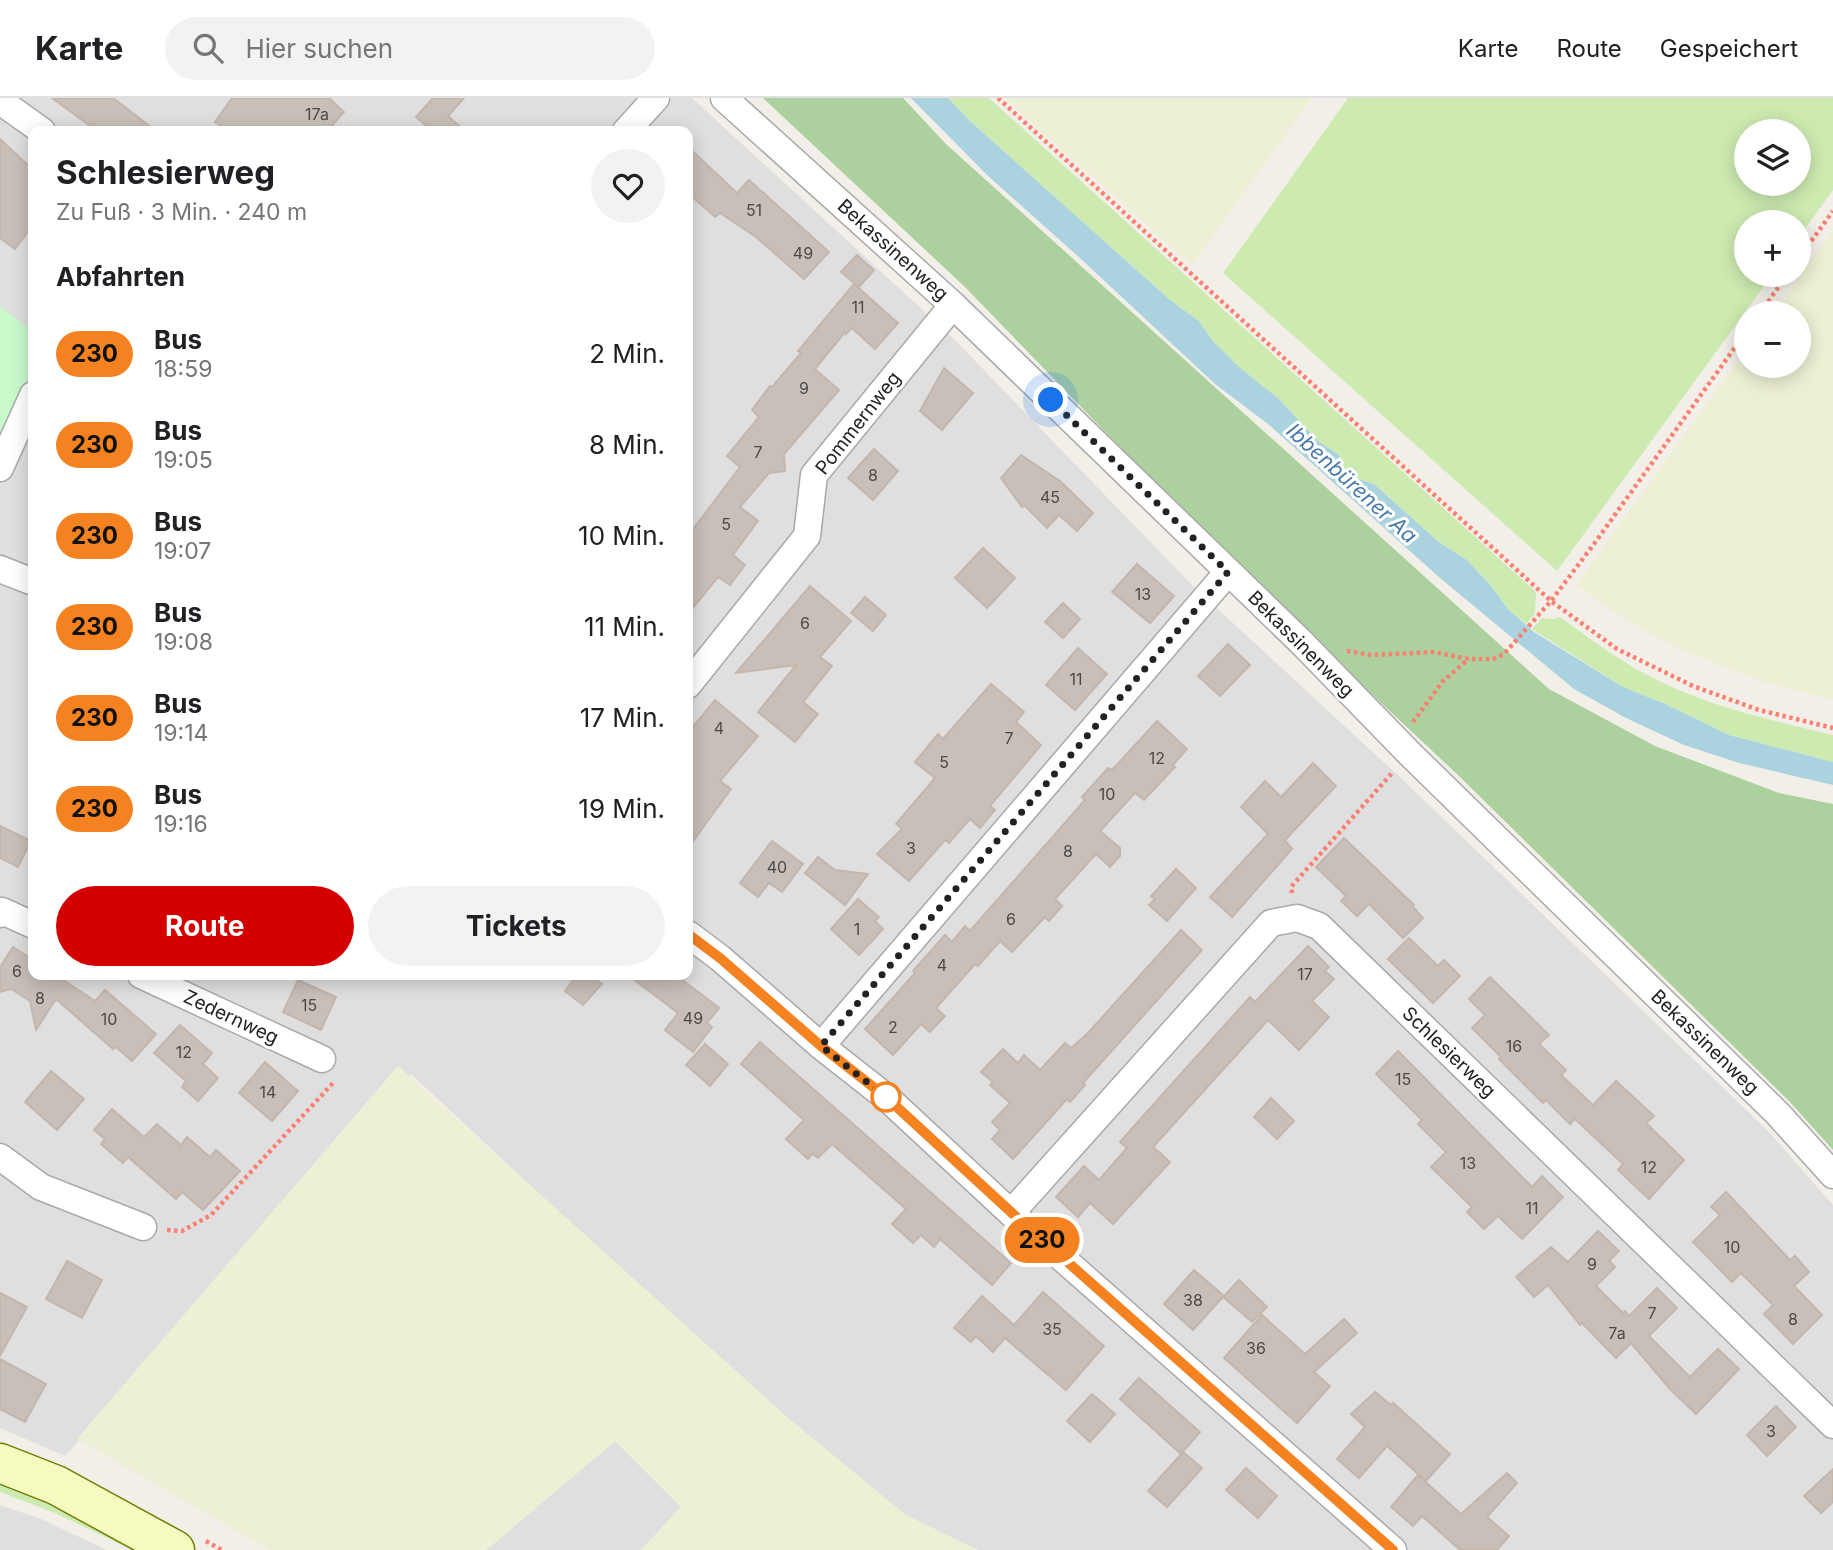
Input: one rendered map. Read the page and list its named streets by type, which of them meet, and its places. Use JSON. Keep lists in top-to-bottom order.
{
  "streets": {
    "street": [
      "Bekassinenweg",
      "Pommernweg",
      "Zedernweg",
      "Schlesierweg"
    ]
  },
  "crossings": [
    ["Bekassinenweg", "Pommernweg"]
  ],
  "water": ["Ibbenbürener Aa"],
  "lines": ["bus line 230"],
  "house_numbers": [
    "17a",
    "51",
    "49",
    "11",
    "9",
    "7",
    "8",
    "45",
    "5",
    "13",
    "6",
    "11",
    "4",
    "7",
    "12",
    "5",
    "10",
    "3",
    "8",
    "40",
    "6",
    "1",
    "4",
    "6",
    "17",
    "8",
    "15",
    "49",
    "10",
    "2",
    "16",
    "12",
    "15",
    "14",
    "13",
    "12",
    "11",
    "10",
    "9",
    "38",
    "7",
    "8",
    "35",
    "7a",
    "36",
    "3"
  ],
  "page": {
    "header": "Karte",
    "search": "Hier suchen",
    "nav": ["Karte", "Route", "Gespeichert"],
    "on_map": "230",
    "map_buttons": ["+", "−"],
    "heading": [
      ["Schlesierweg", "Zu Fuß · 3 Min. · 240 m"],
      "Abfahrten"
    ],
    "list": [
      {
        "mark": "230",
        "name": "Bus",
        "note": "18:59",
        "value": "2 Min."
      },
      {
        "mark": "230",
        "name": "Bus",
        "note": "19:05",
        "value": "8 Min."
      },
      {
        "mark": "230",
        "name": "Bus",
        "note": "19:07",
        "value": "10 Min."
      },
      {
        "mark": "230",
        "name": "Bus",
        "note": "19:08",
        "value": "11 Min."
      },
      {
        "mark": "230",
        "name": "Bus",
        "note": "19:14",
        "value": "17 Min."
      },
      {
        "mark": "230",
        "name": "Bus",
        "note": "19:16",
        "value": "19 Min."
      }
    ],
    "buttons": ["Route", "Tickets"]
  }
}
